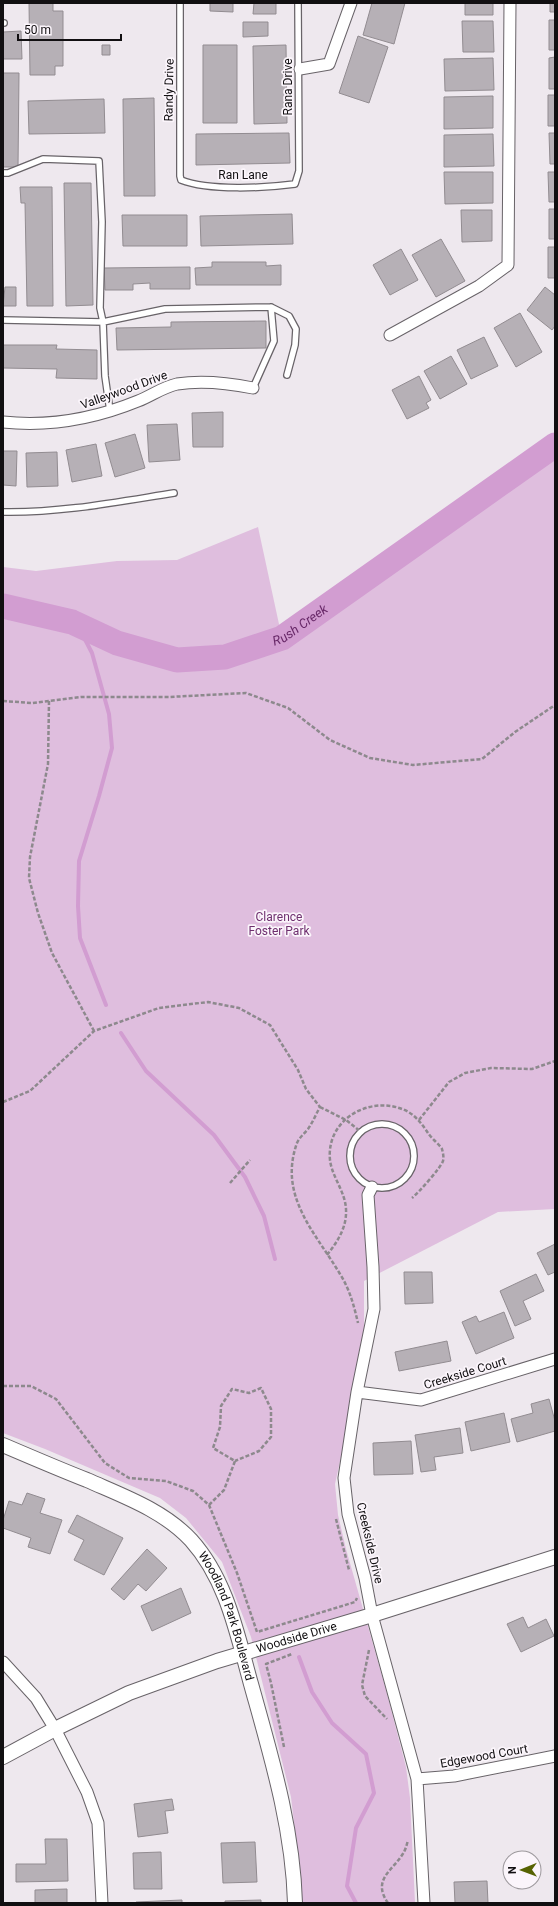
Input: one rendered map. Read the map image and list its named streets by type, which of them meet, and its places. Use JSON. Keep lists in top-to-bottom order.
{
  "streets": {
    "street": [
      "Valleywood Drive",
      "Creekside Court",
      "Creekside Drive",
      "Woodland Park Boulevard",
      "Woodside Drive",
      "Edgewood Court"
    ],
    "lane": ["Rana Drive", "Randy Drive", "Ran Lane"]
  },
  "crossings": [
    ["Rana Drive", "Ran Lane"],
    ["Randy Drive", "Ran Lane"],
    ["Creekside Court", "Creekside Drive"],
    ["Creekside Drive", "Woodside Drive"],
    ["Creekside Drive", "Edgewood Court"],
    ["Woodland Park Boulevard", "Woodside Drive"]
  ],
  "water": ["Rush Creek"],
  "parks": ["Clarence Foster Park"],
  "scale_bar": "50 m",
  "north": "left"
}
